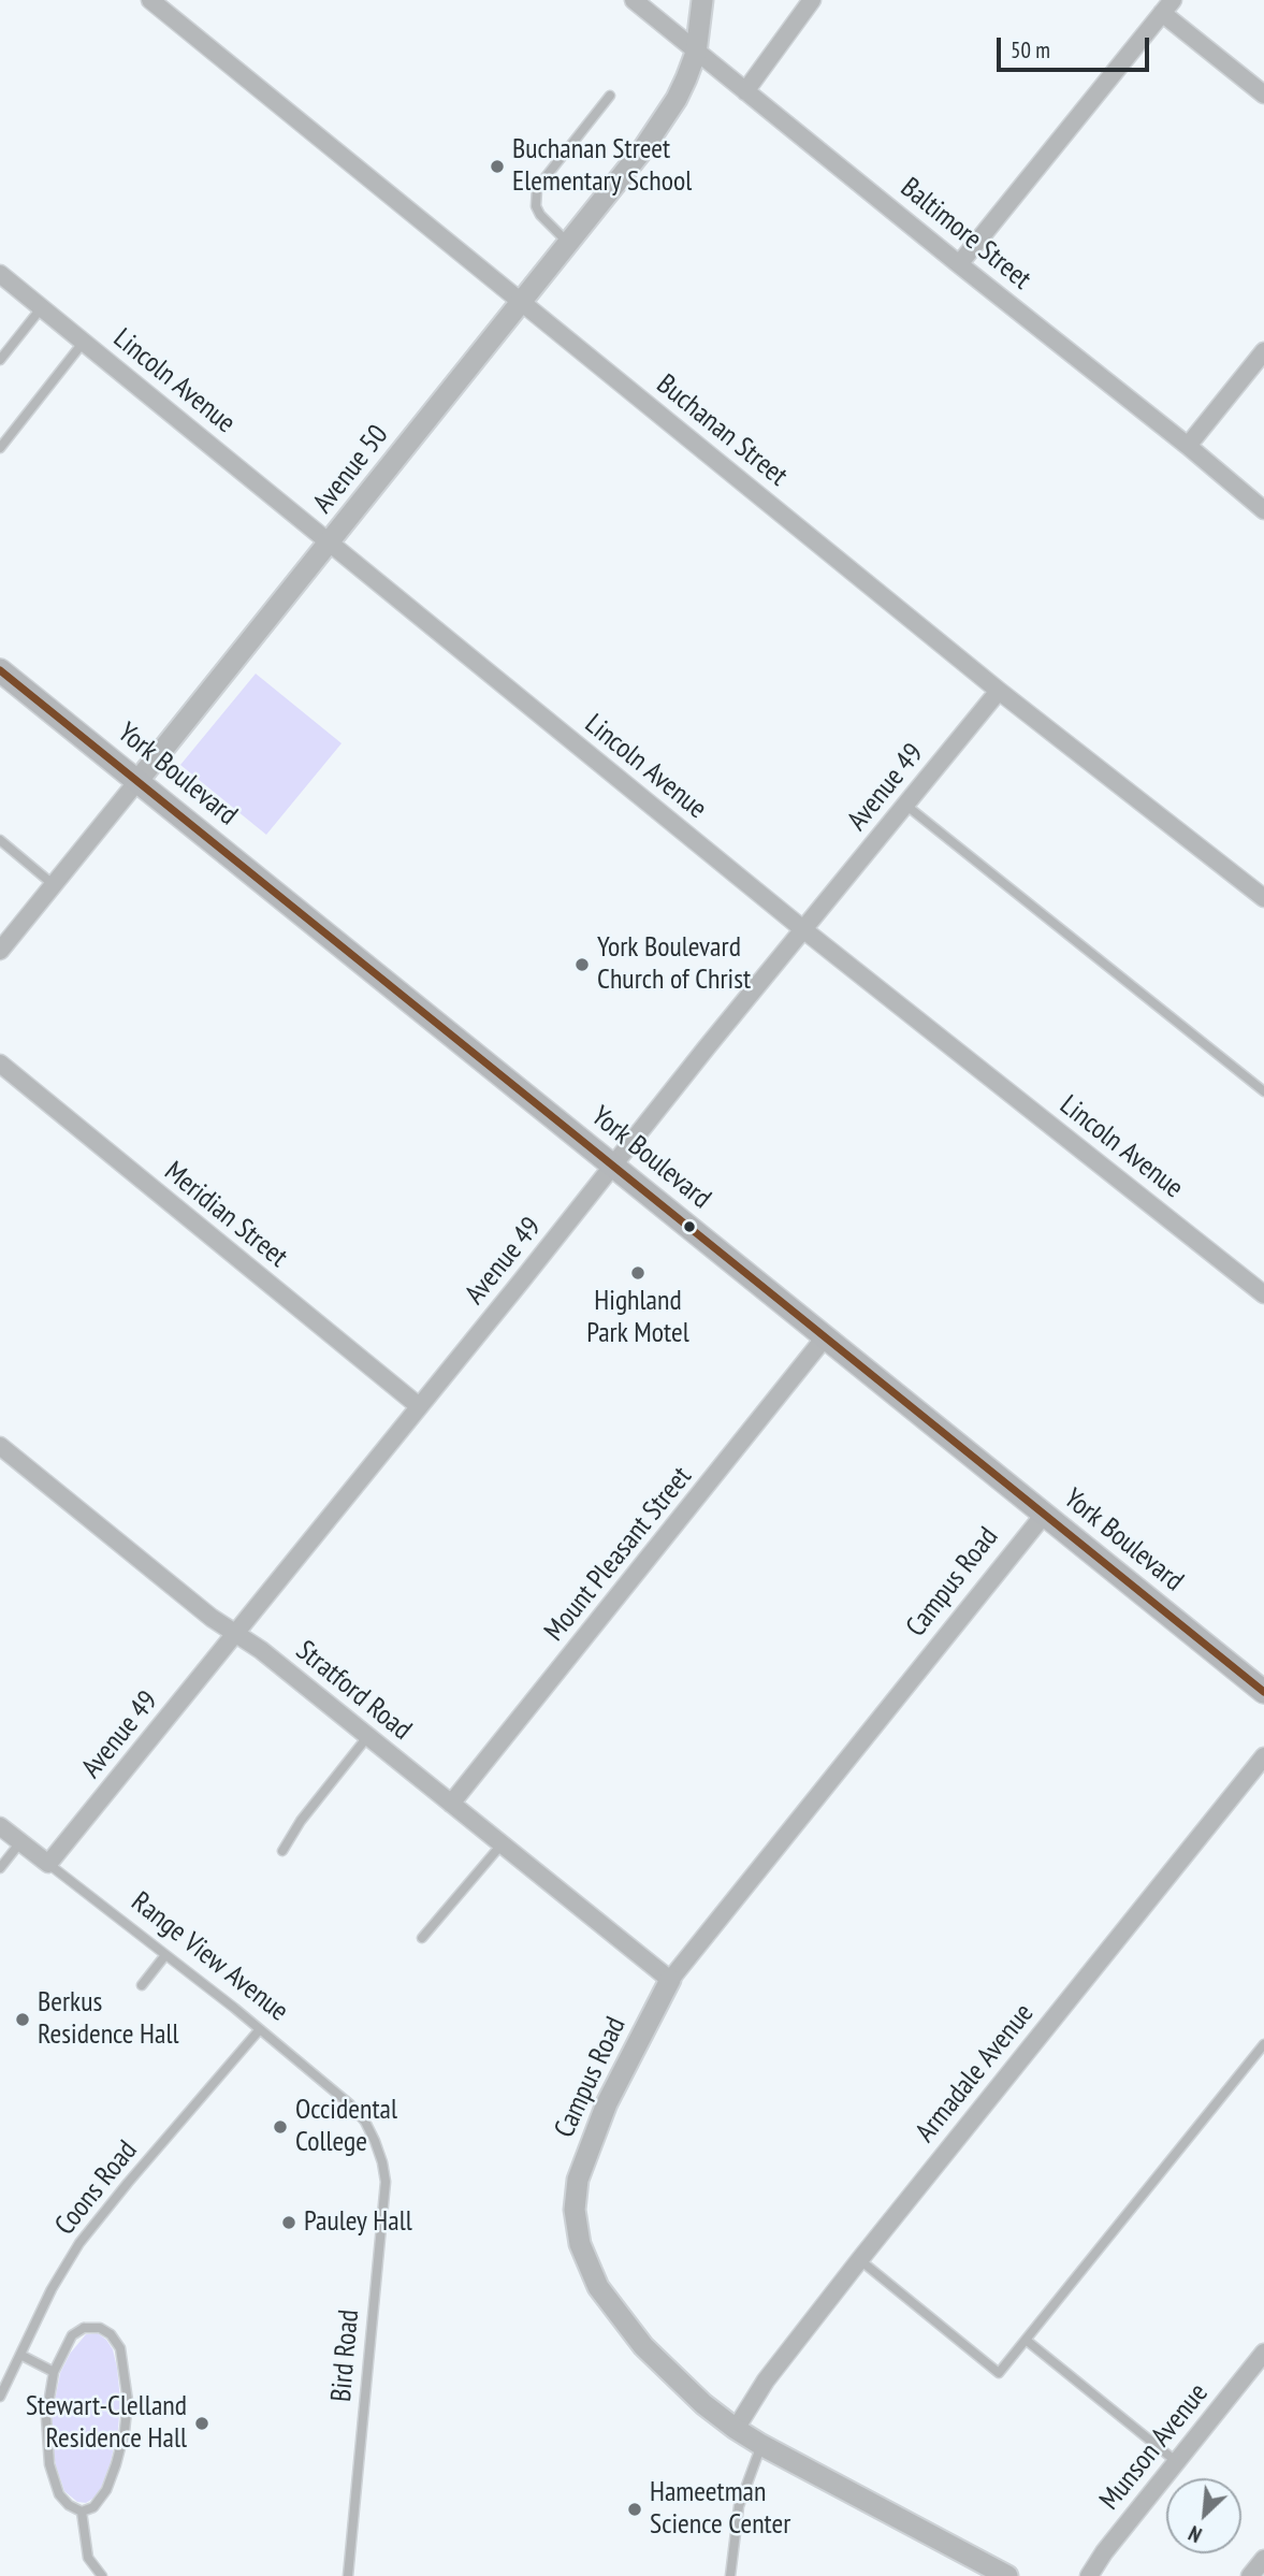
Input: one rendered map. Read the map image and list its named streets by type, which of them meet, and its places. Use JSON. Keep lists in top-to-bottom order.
{
  "streets": {
    "main road": ["York Boulevard"],
    "street": [
      "Baltimore Street",
      "Lincoln Avenue",
      "Buchanan Street",
      "Avenue 50",
      "Avenue 49",
      "Meridian Street",
      "Mount Pleasant Street",
      "Campus Road",
      "Stratford Road",
      "Range View Avenue",
      "Armadale Avenue",
      "Munson Avenue"
    ],
    "lane": ["Coons Road", "Bird Road"]
  },
  "crossings": [
    ["Baltimore Street", "Avenue 50"],
    ["Lincoln Avenue", "Avenue 50"],
    ["Lincoln Avenue", "Avenue 49"],
    ["Buchanan Street", "Avenue 50"],
    ["Buchanan Street", "Avenue 49"],
    ["Avenue 50", "York Boulevard"],
    ["York Boulevard", "Avenue 49"],
    ["York Boulevard", "Mount Pleasant Street"],
    ["York Boulevard", "Campus Road"],
    ["Avenue 49", "Meridian Street"],
    ["Avenue 49", "Stratford Road"],
    ["Avenue 49", "Range View Avenue"],
    ["Mount Pleasant Street", "Stratford Road"],
    ["Campus Road", "Stratford Road"],
    ["Campus Road", "Armadale Avenue"],
    ["Range View Avenue", "Coons Road"],
    ["Range View Avenue", "Bird Road"]
  ],
  "places": [
    "Buchanan Street Elementary School",
    "York Boulevard Church of Christ",
    "Highland Park Motel",
    "Berkus Residence Hall",
    "Occidental College",
    "Pauley Hall",
    "Stewart-Clelland Residence Hall",
    "Hameetman Science Center"
  ],
  "scale_bar": "50 m",
  "north": "bottom left"
}
